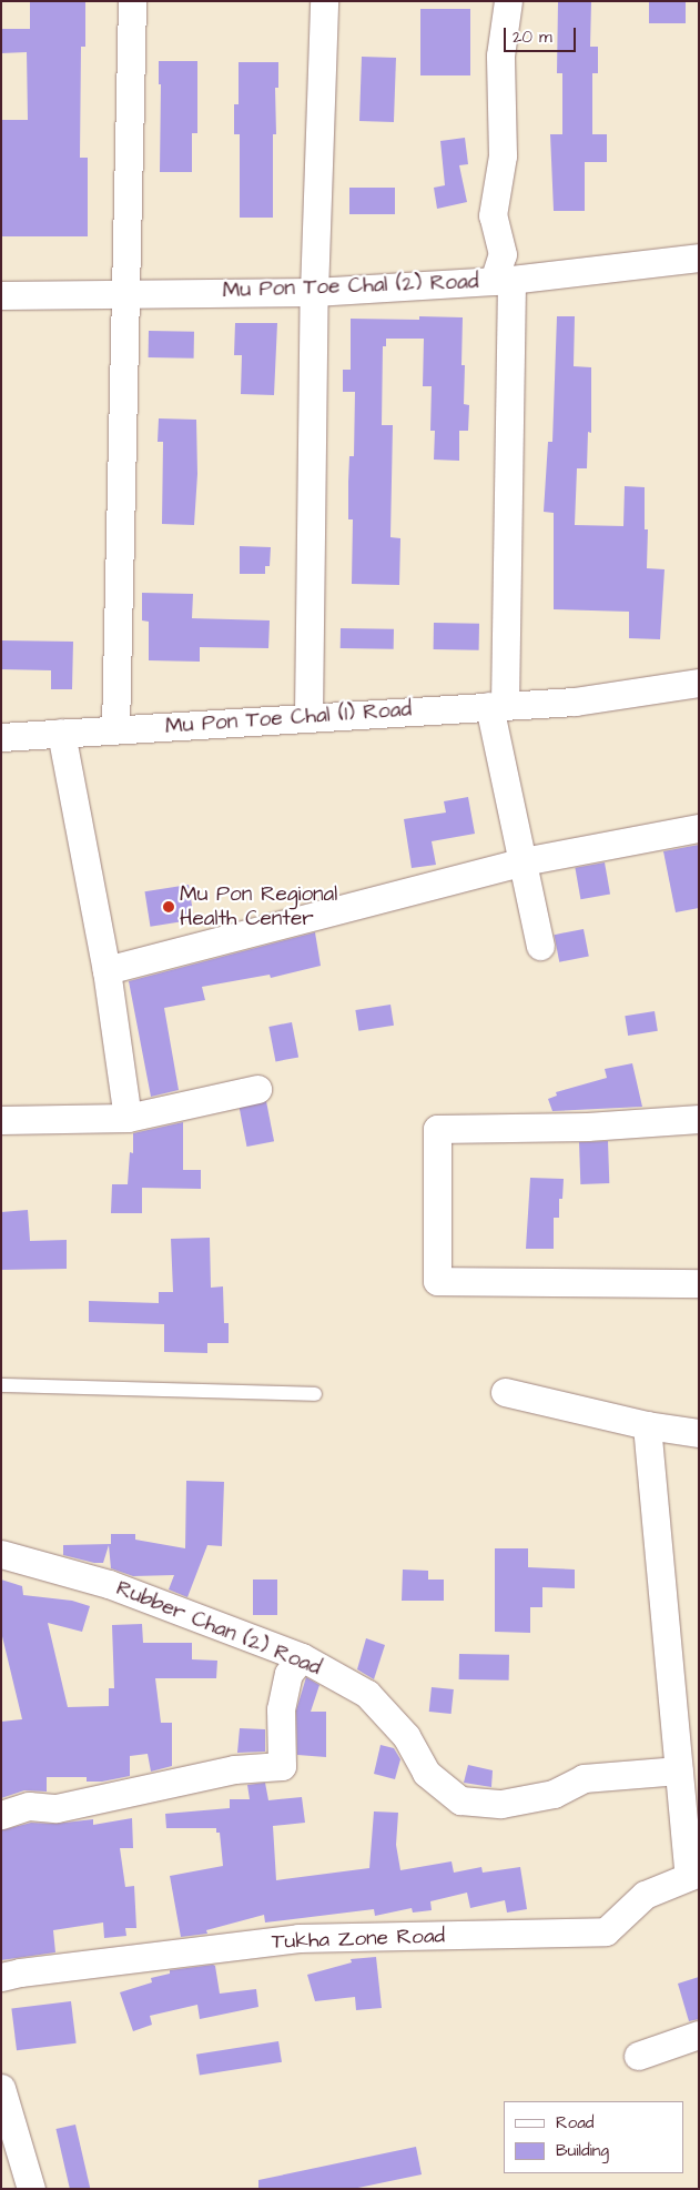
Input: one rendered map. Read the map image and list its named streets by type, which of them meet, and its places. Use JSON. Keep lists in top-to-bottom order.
{
  "streets": {
    "street": [
      "Mu Pon Toe Chal (2) Road",
      "Mu Pon Toe Chal (1) Road",
      "Rubber Chan (2) Road",
      "Tukha Zone Road"
    ]
  },
  "places": ["Mu Pon Regional Health Center"],
  "legend": ["Road", "Building"],
  "scale_bar": "20 m"
}
